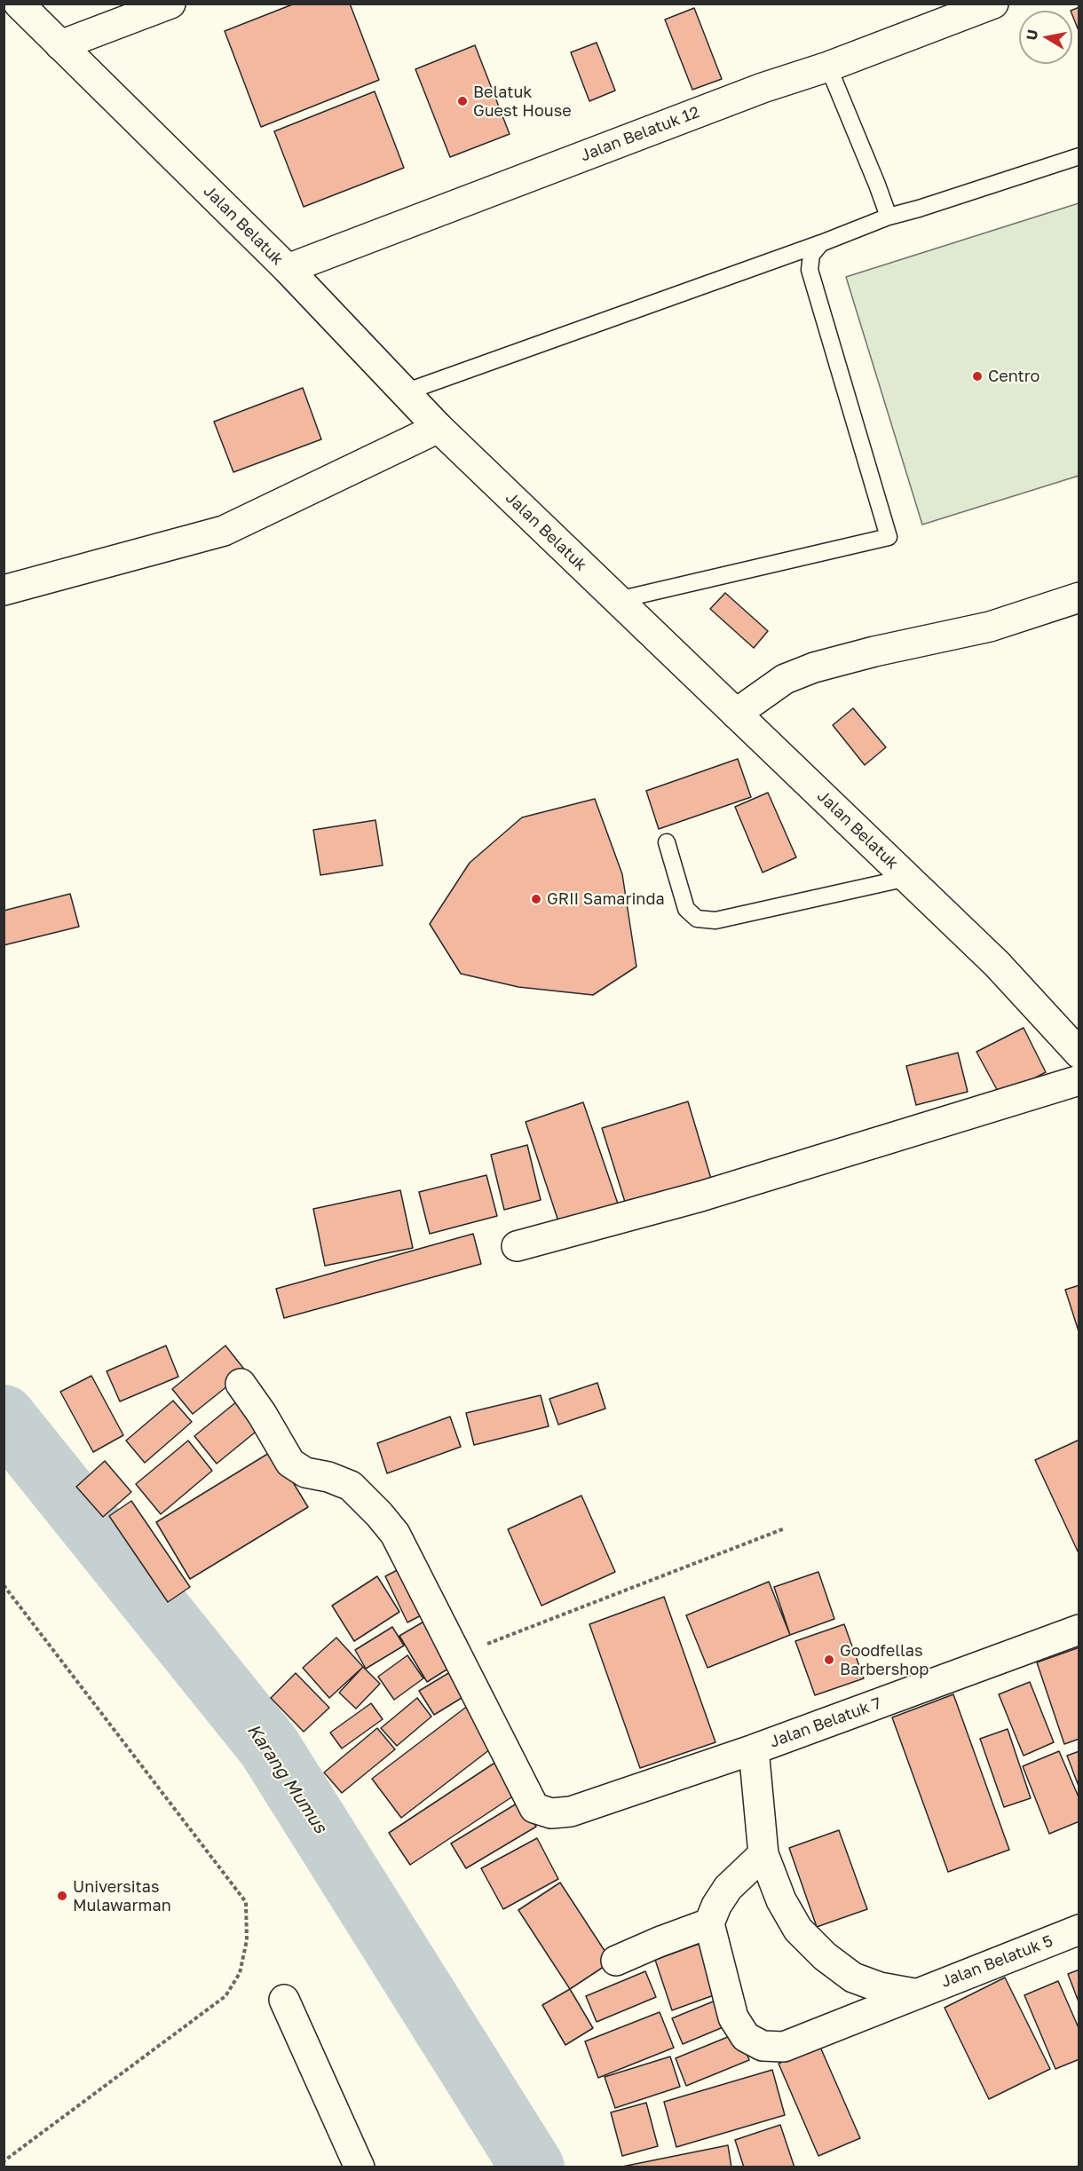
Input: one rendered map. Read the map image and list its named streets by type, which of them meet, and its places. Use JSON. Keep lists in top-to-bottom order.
{
  "streets": {
    "street": [
      "Jalan Belatuk 12",
      "Jalan Belatuk",
      "Jalan Belatuk 7",
      "Jalan Belatuk 5"
    ]
  },
  "crossings": [
    ["Jalan Belatuk 12", "Jalan Belatuk"]
  ],
  "water": ["Karang Mumus"],
  "places": [
    "Belatuk Guest House",
    "Centro",
    "GRII Samarinda",
    "Goodfellas Barbershop",
    "Universitas Mulawarman"
  ],
  "north": "left"
}
